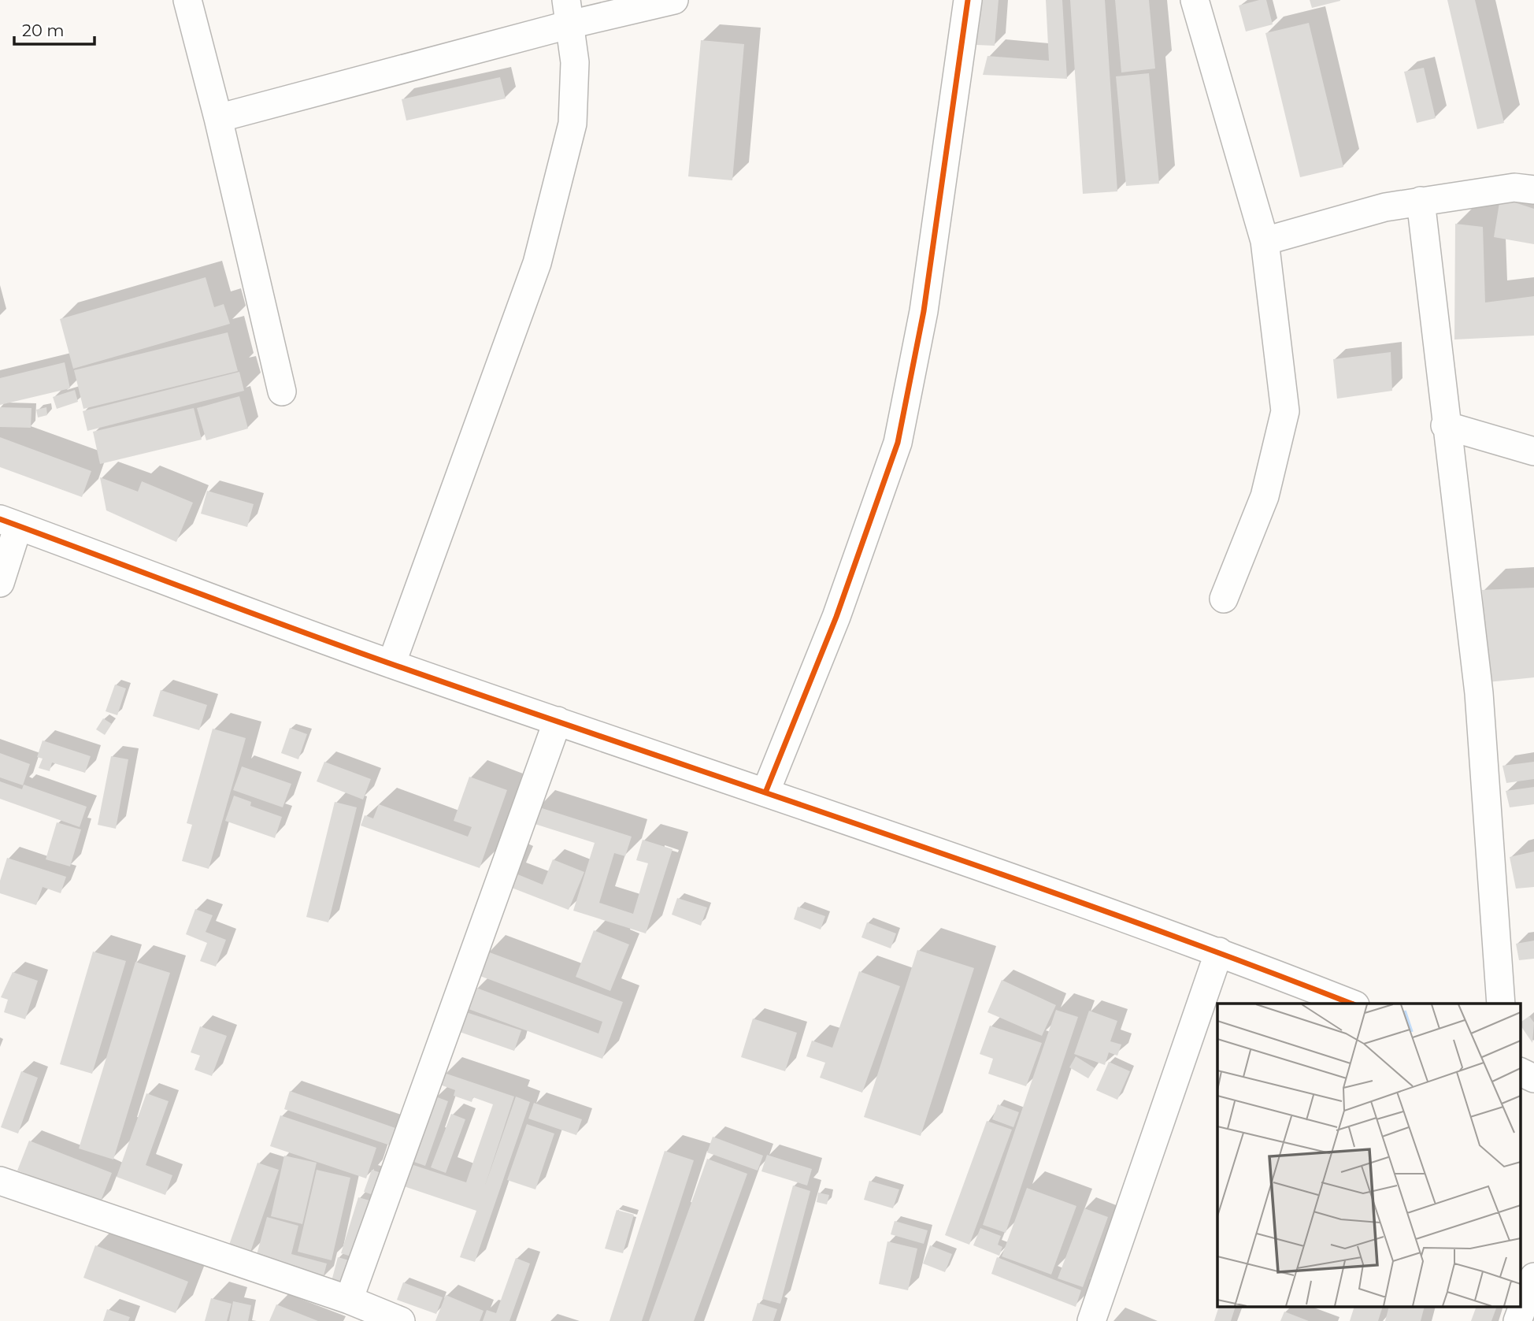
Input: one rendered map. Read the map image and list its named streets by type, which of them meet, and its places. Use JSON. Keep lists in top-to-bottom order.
{
  "scale_bar": "20 m"
}
